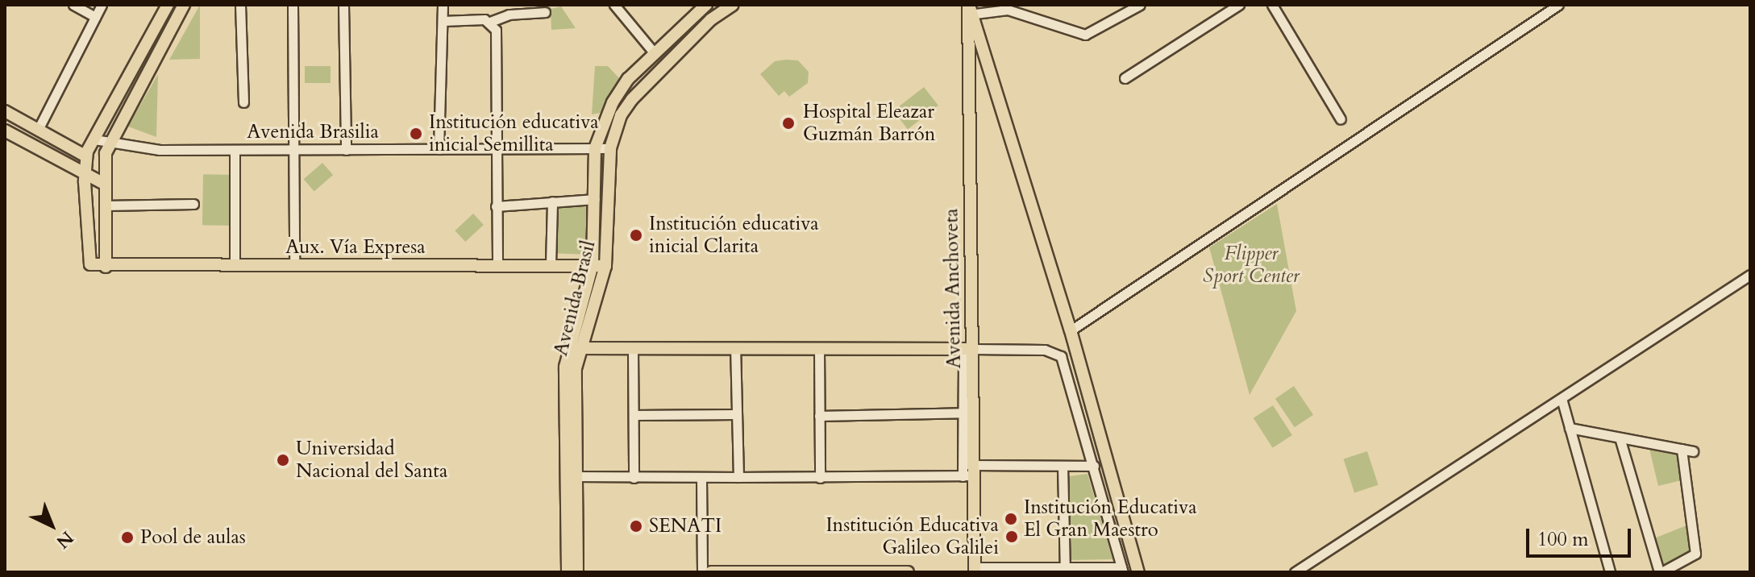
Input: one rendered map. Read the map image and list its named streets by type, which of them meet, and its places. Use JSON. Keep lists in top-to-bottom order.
{
  "streets": {
    "main road": ["Aux. Vía Expresa", "Avenida Anchoveta", "Avenida Brasil"],
    "street": ["Avenida Brasilia"]
  },
  "crossings": [
    ["Avenida Brasilia", "Avenida Brasil"],
    ["Aux. Vía Expresa", "Avenida Brasil"]
  ],
  "parks": ["Flipper Sport Center"],
  "places": [
    "Hospital Eleazar Guzmán Barrón",
    "Institución educativa inicial Semillita",
    "Institución educativa inicial Clarita",
    "Universidad Nacional del Santa",
    "Institución Educativa El Gran Maestro",
    "SENATI",
    "Institución Educativa Galileo Galilei",
    "Pool de aulas"
  ],
  "scale_bar": "100 m",
  "north": "bottom right"
}
